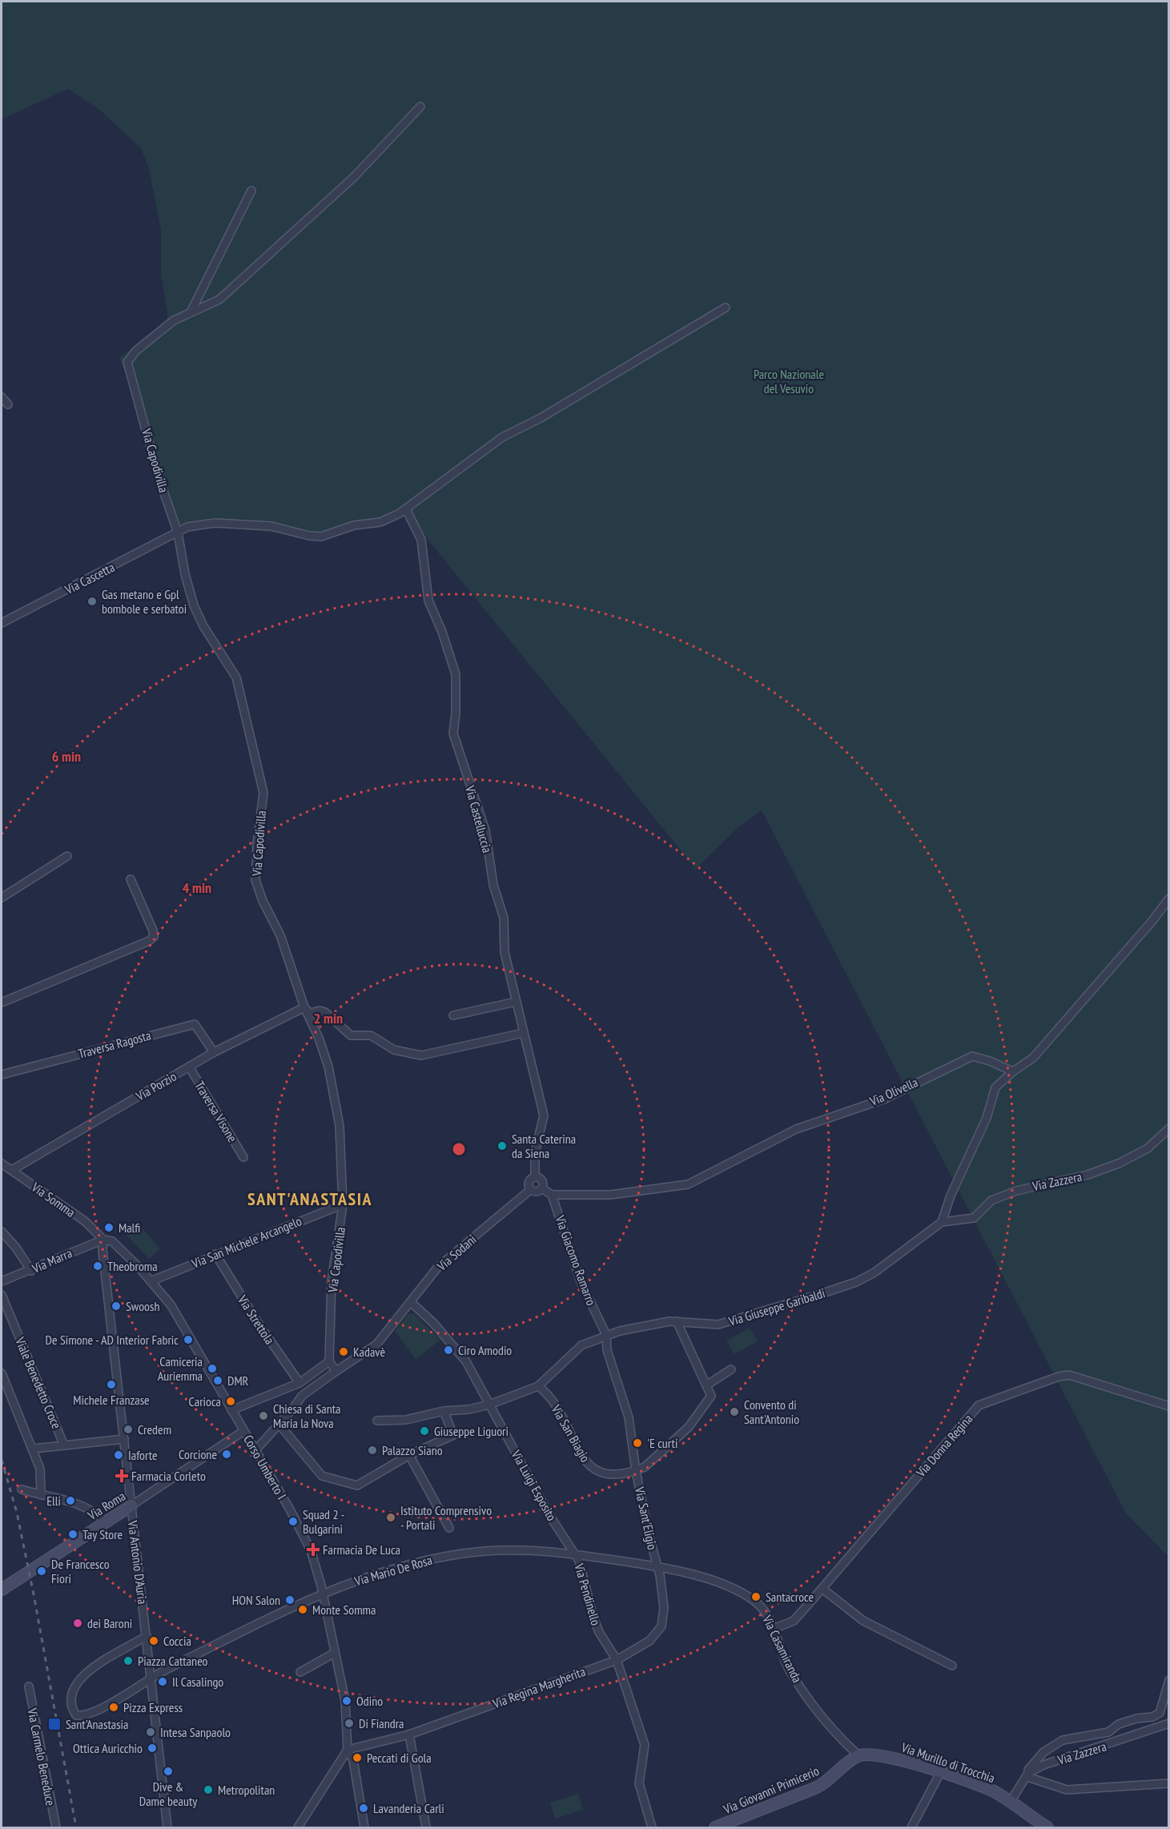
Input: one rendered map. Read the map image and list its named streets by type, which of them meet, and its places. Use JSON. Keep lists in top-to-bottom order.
{
  "streets": {
    "street": [
      "Via Capodivilla",
      "Via Cascetta",
      "Via Castelluccia",
      "Traversa Ragosta",
      "Via Porzio",
      "Via Olivella",
      "Traversa Visone",
      "Via Zazzera",
      "Via Somma",
      "Via San Michele Arcangelo",
      "Via Sodani",
      "Via Marra",
      "Via Giacomo Ramarro",
      "Via Giuseppe Garibaldi",
      "Via Strettola",
      "Viale Benedetto Croce",
      "Via San Biagio",
      "Via Donna Regina",
      "Corso Umberto I",
      "Via Luigi Esposito",
      "Via Roma",
      "Via Sant'Eligio",
      "Via Antonio D'Auria",
      "Via Mario De Rosa",
      "Via Pendinello",
      "Via Casamiranda",
      "Via Regina Margherita",
      "Via Carmelo Beneduce",
      "Via Murillo di Trocchia",
      "Via Giovanni Primicerio"
    ]
  },
  "crossings": [
    ["Via Capodivilla", "Via Cascetta"],
    ["Via Capodivilla", "Via Porzio"],
    ["Via Capodivilla", "Via San Michele Arcangelo"],
    ["Via Cascetta", "Via Castelluccia"],
    ["Via Castelluccia", "Via Sodani"],
    ["Traversa Ragosta", "Via Porzio"],
    ["Via Porzio", "Traversa Visone"],
    ["Via Porzio", "Via Somma"],
    ["Via Olivella", "Via Giacomo Ramarro"],
    ["Via Zazzera", "Via Giuseppe Garibaldi"],
    ["Via Somma", "Via Marra"],
    ["Via Somma", "Corso Umberto I"],
    ["Via Somma", "Via Antonio D'Auria"],
    ["Via San Michele Arcangelo", "Via Strettola"],
    ["Via San Michele Arcangelo", "Corso Umberto I"],
    ["Via Sodani", "Corso Umberto I"],
    ["Via Sodani", "Via Luigi Esposito"],
    ["Via Marra", "Corso Umberto I"],
    ["Via Marra", "Via Antonio D'Auria"],
    ["Via Giacomo Ramarro", "Via Giuseppe Garibaldi"],
    ["Via Giacomo Ramarro", "Via San Biagio"],
    ["Via Giacomo Ramarro", "Via Sant'Eligio"],
    ["Via Giuseppe Garibaldi", "Via San Biagio"],
    ["Via Giuseppe Garibaldi", "Via Luigi Esposito"],
    ["Via San Biagio", "Via Sant'Eligio"],
    ["Via Donna Regina", "Via Casamiranda"],
    ["Corso Umberto I", "Via Roma"],
    ["Corso Umberto I", "Via Antonio D'Auria"],
    ["Corso Umberto I", "Via Mario De Rosa"],
    ["Corso Umberto I", "Via Regina Margherita"],
    ["Via Luigi Esposito", "Via Mario De Rosa"],
    ["Via Luigi Esposito", "Via Pendinello"],
    ["Via Roma", "Via Antonio D'Auria"],
    ["Via Sant'Eligio", "Via Mario De Rosa"],
    ["Via Sant'Eligio", "Via Casamiranda"],
    ["Via Sant'Eligio", "Via Regina Margherita"],
    ["Via Antonio D'Auria", "Via Mario De Rosa"],
    ["Via Mario De Rosa", "Via Pendinello"],
    ["Via Mario De Rosa", "Via Casamiranda"],
    ["Via Mario De Rosa", "Via Regina Margherita"],
    ["Via Pendinello", "Via Regina Margherita"],
    ["Via Casamiranda", "Via Regina Margherita"],
    ["Via Casamiranda", "Via Murillo di Trocchia"],
    ["Via Casamiranda", "Via Giovanni Primicerio"],
    ["Via Murillo di Trocchia", "Via Giovanni Primicerio"]
  ],
  "districts": ["SANT'ANASTASIA"],
  "parks": ["Parco Nazionale del Vesuvio"],
  "places": {
    "other": [
      "Gas metano e Gpl bombole e serbatoi",
      "Santa Caterina da Siena",
      "Malfi",
      "Theobroma",
      "Swoosh",
      "De Simone - AD Interior Fabric",
      "Ciro Amodio",
      "Kadavè",
      "Camiceria Auriemma",
      "DMR",
      "Michele Franzase",
      "Carioca",
      "Convento di Sant'Antonio",
      "Chiesa di Santa Maria la Nova",
      "Credem",
      "Giuseppe Liguori",
      "'E curti",
      "Palazzo Siano",
      "Corcione",
      "Iaforte",
      "Elli",
      "Istituto Comprensivo - Portali",
      "Squad 2 - Bulgarini",
      "Tay Store",
      "De Francesco Fiori",
      "Santacroce",
      "HON Salon",
      "Monte Somma",
      "dei Baroni",
      "Coccia",
      "Piazza Cattaneo",
      "Il Casalingo",
      "Odino",
      "Pizza Express",
      "Di Fiandra",
      "Intesa Sanpaolo",
      "Ottica Auricchio",
      "Peccati di Gola",
      "Dive & Dame beauty",
      "Metropolitan",
      "Lavanderia Carli"
    ],
    "health": ["Farmacia Corleto", "Farmacia De Luca"],
    "transit": ["Sant'Anastasia"]
  },
  "rings": ["6 min", "4 min", "2 min"]
}
